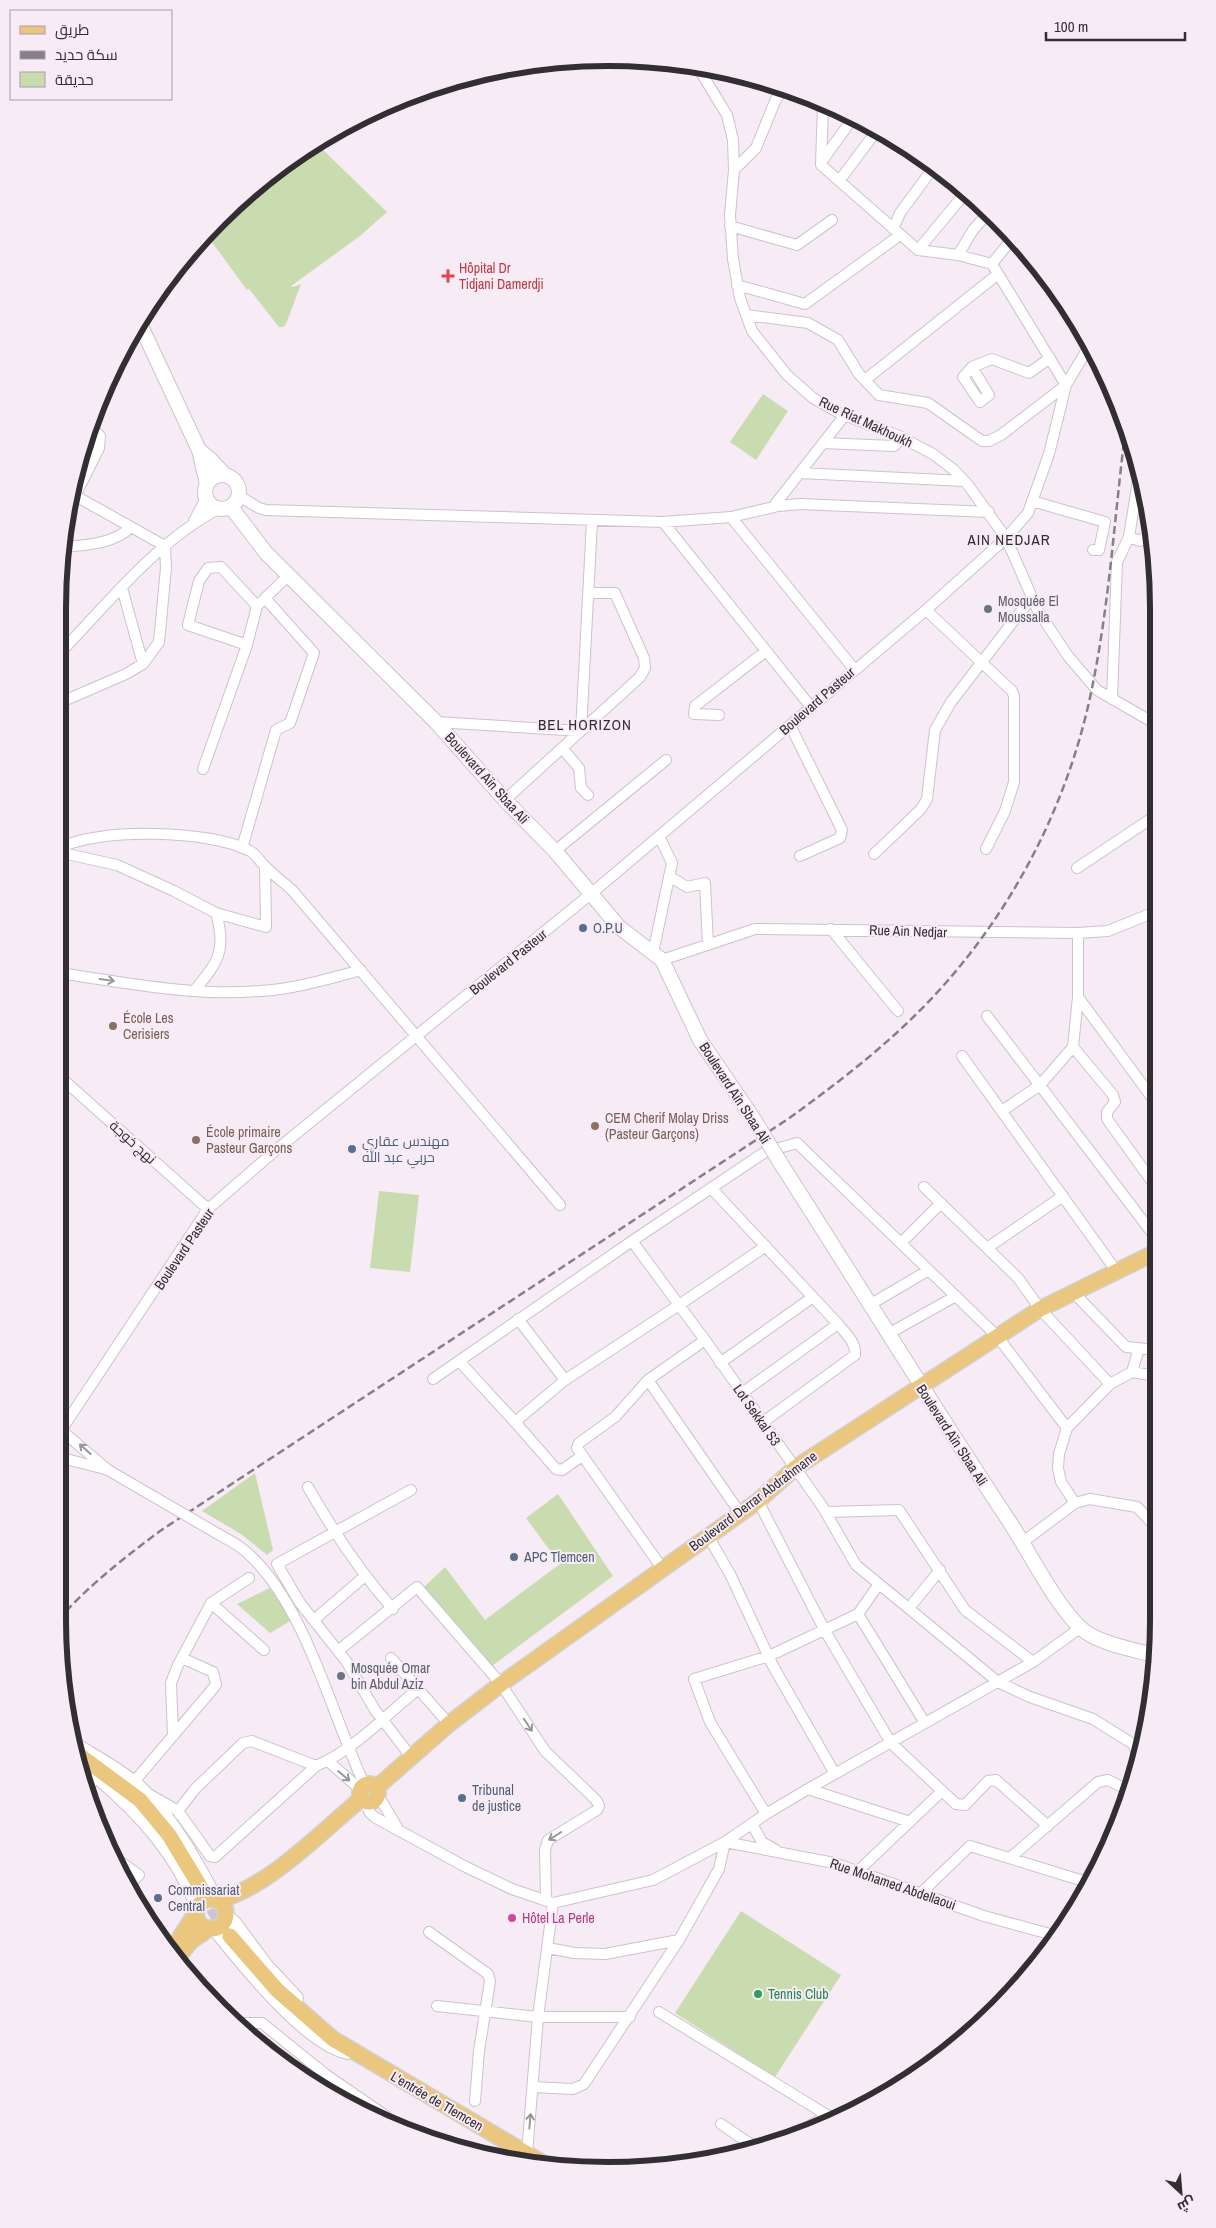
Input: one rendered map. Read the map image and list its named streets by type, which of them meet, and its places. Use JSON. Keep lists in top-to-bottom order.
{
  "streets": {
    "main road": ["Boulevard Aïn Sbaa Ali", "Boulevard Derrar Abdrahmane", "L'entrée de Tlemcen"],
    "street": [
      "Rue Riat Makhoukh",
      "Boulevard Pasteur",
      "Rue Ain Nedjar",
      "نهج خوجة",
      "Lot Sekkal S3",
      "Rue Mohamed Abdellaoui"
    ]
  },
  "crossings": [
    ["Rue Riat Makhoukh", "Boulevard Pasteur"],
    ["Boulevard Pasteur", "Boulevard Aïn Sbaa Ali"],
    ["Boulevard Pasteur", "نهج خوجة"],
    ["Boulevard Aïn Sbaa Ali", "Rue Ain Nedjar"],
    ["Boulevard Aïn Sbaa Ali", "Boulevard Derrar Abdrahmane"],
    ["Lot Sekkal S3", "Boulevard Derrar Abdrahmane"],
    ["Boulevard Derrar Abdrahmane", "L'entrée de Tlemcen"]
  ],
  "districts": ["AIN NEDJAR", "BEL HORIZON"],
  "places": {
    "health": ["Hôpital Dr Tidjani Damerdji"],
    "other": [
      "Mosquée El Moussalla",
      "O.P.U",
      "École Les Cerisiers",
      "CEM Cherif Molay Driss (Pasteur Garçons)",
      "École primaire Pasteur Garçons",
      "مهندس عقاري حربي عبد الله",
      "APC Tlemcen",
      "Mosquée Omar bin Abdul Aziz",
      "Tribunal de justice",
      "Commissariat Central",
      "Hôtel La Perle",
      "Tennis Club"
    ]
  },
  "legend": ["طريق", "سكة حديد", "حديقة"],
  "scale_bar": "100 m",
  "north": "bottom right"
}
